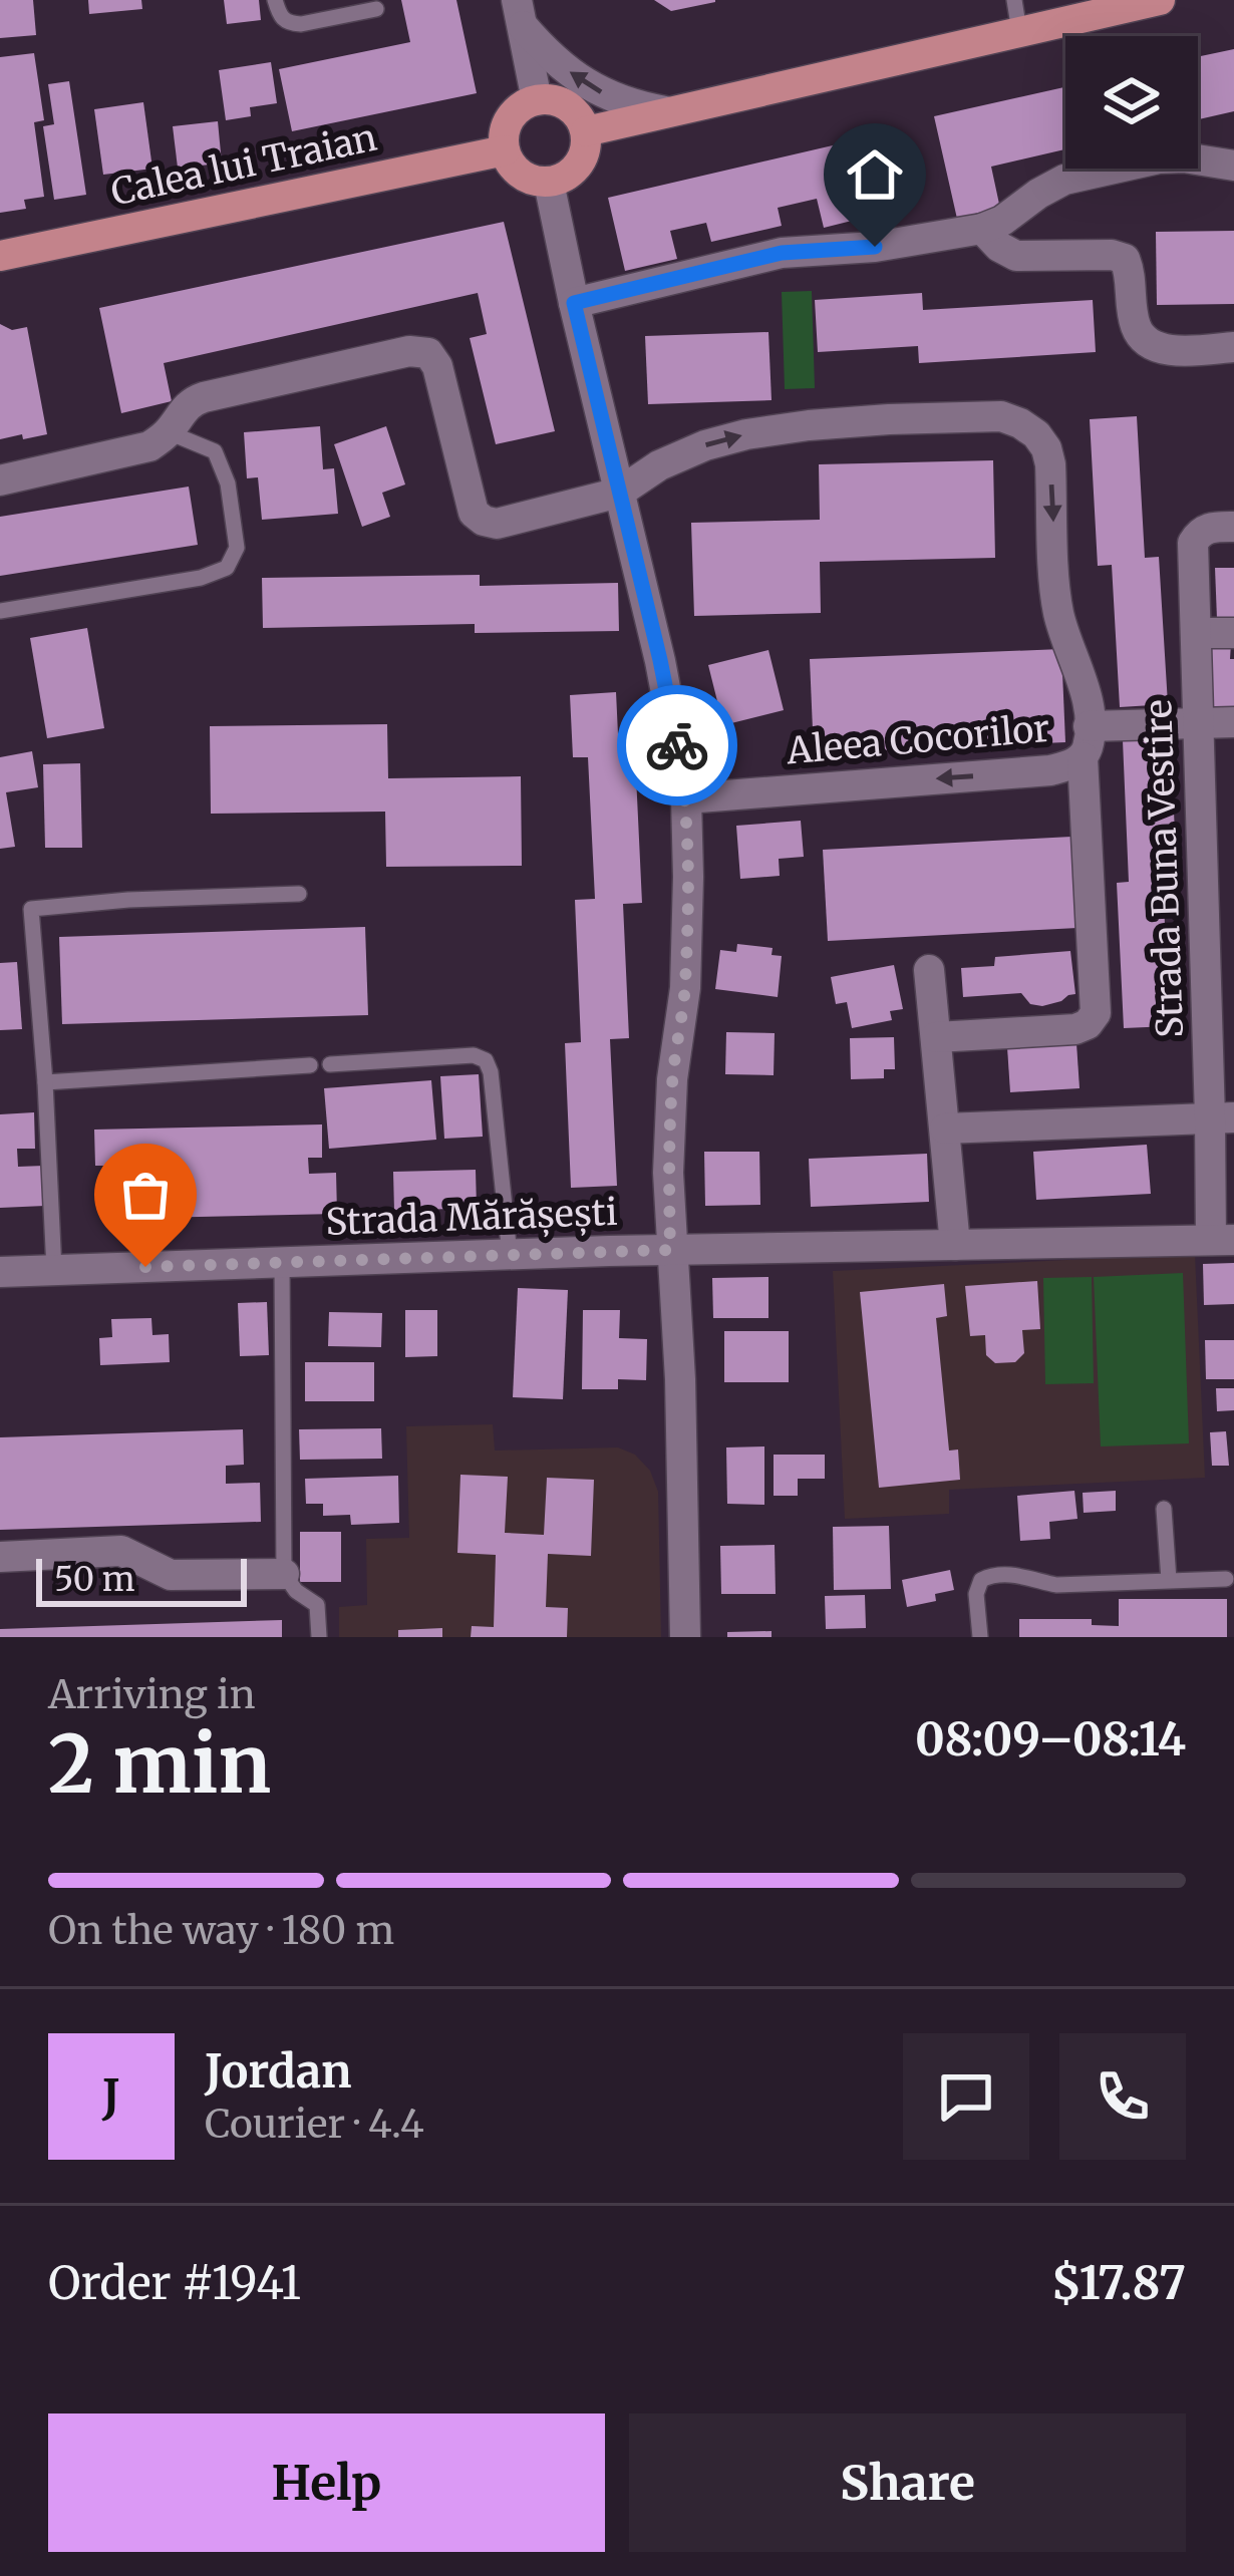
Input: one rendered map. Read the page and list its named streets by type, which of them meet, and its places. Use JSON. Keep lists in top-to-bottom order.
{
  "streets": {
    "main road": ["Calea lui Traian"],
    "street": ["Aleea Cocorilor", "Strada Buna Vestire", "Strada Mărășești"]
  },
  "crossings": [
    ["Aleea Cocorilor", "Strada Buna Vestire"],
    ["Strada Buna Vestire", "Strada Mărășești"]
  ],
  "scale_bar": "50 m",
  "page": {
    "scale": "50 m",
    "heading": ["2 min", "Arriving in", "08:09–08:14"],
    "panel": [
      "Jordan",
      "Courier · 4.4",
      "Order #1941",
      "$17.87"
    ],
    "bar": "On the way · 180 m",
    "round": "J",
    "buttons": ["Help", "Share"]
  }
}
